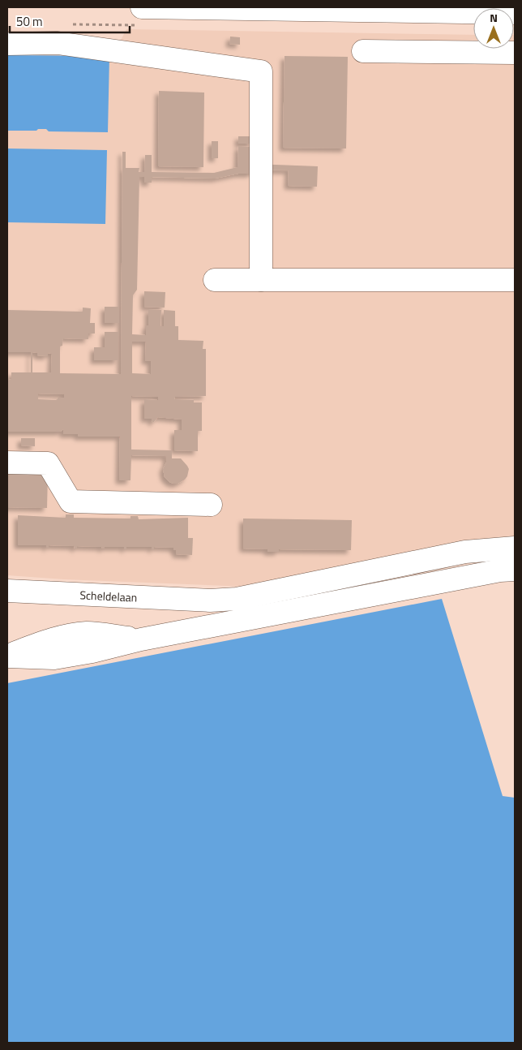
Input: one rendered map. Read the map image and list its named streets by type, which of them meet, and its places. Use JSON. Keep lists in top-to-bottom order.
{
  "streets": {
    "main road": ["Scheldelaan"]
  },
  "scale_bar": "50 m",
  "north": "top"
}
